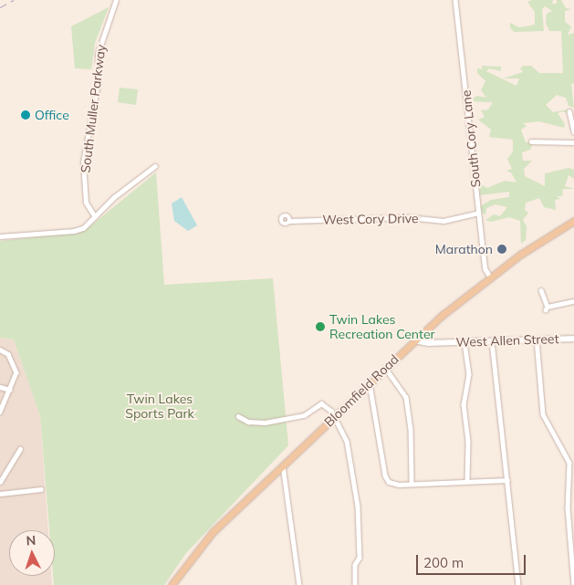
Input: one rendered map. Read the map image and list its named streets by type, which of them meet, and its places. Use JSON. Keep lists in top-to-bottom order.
{
  "streets": {
    "main road": ["Bloomfield Road"],
    "street": [
      "South Muller Parkway",
      "South Cory Lane",
      "West Cory Drive",
      "West Allen Street"
    ]
  },
  "crossings": [
    ["South Cory Lane", "West Cory Drive"],
    ["South Cory Lane", "Bloomfield Road"],
    ["West Allen Street", "Bloomfield Road"]
  ],
  "parks": ["Twin Lakes Sports Park"],
  "places": ["Office", "Marathon", "Twin Lakes Recreation Center"],
  "scale_bar": "200 m",
  "north": "top"
}
